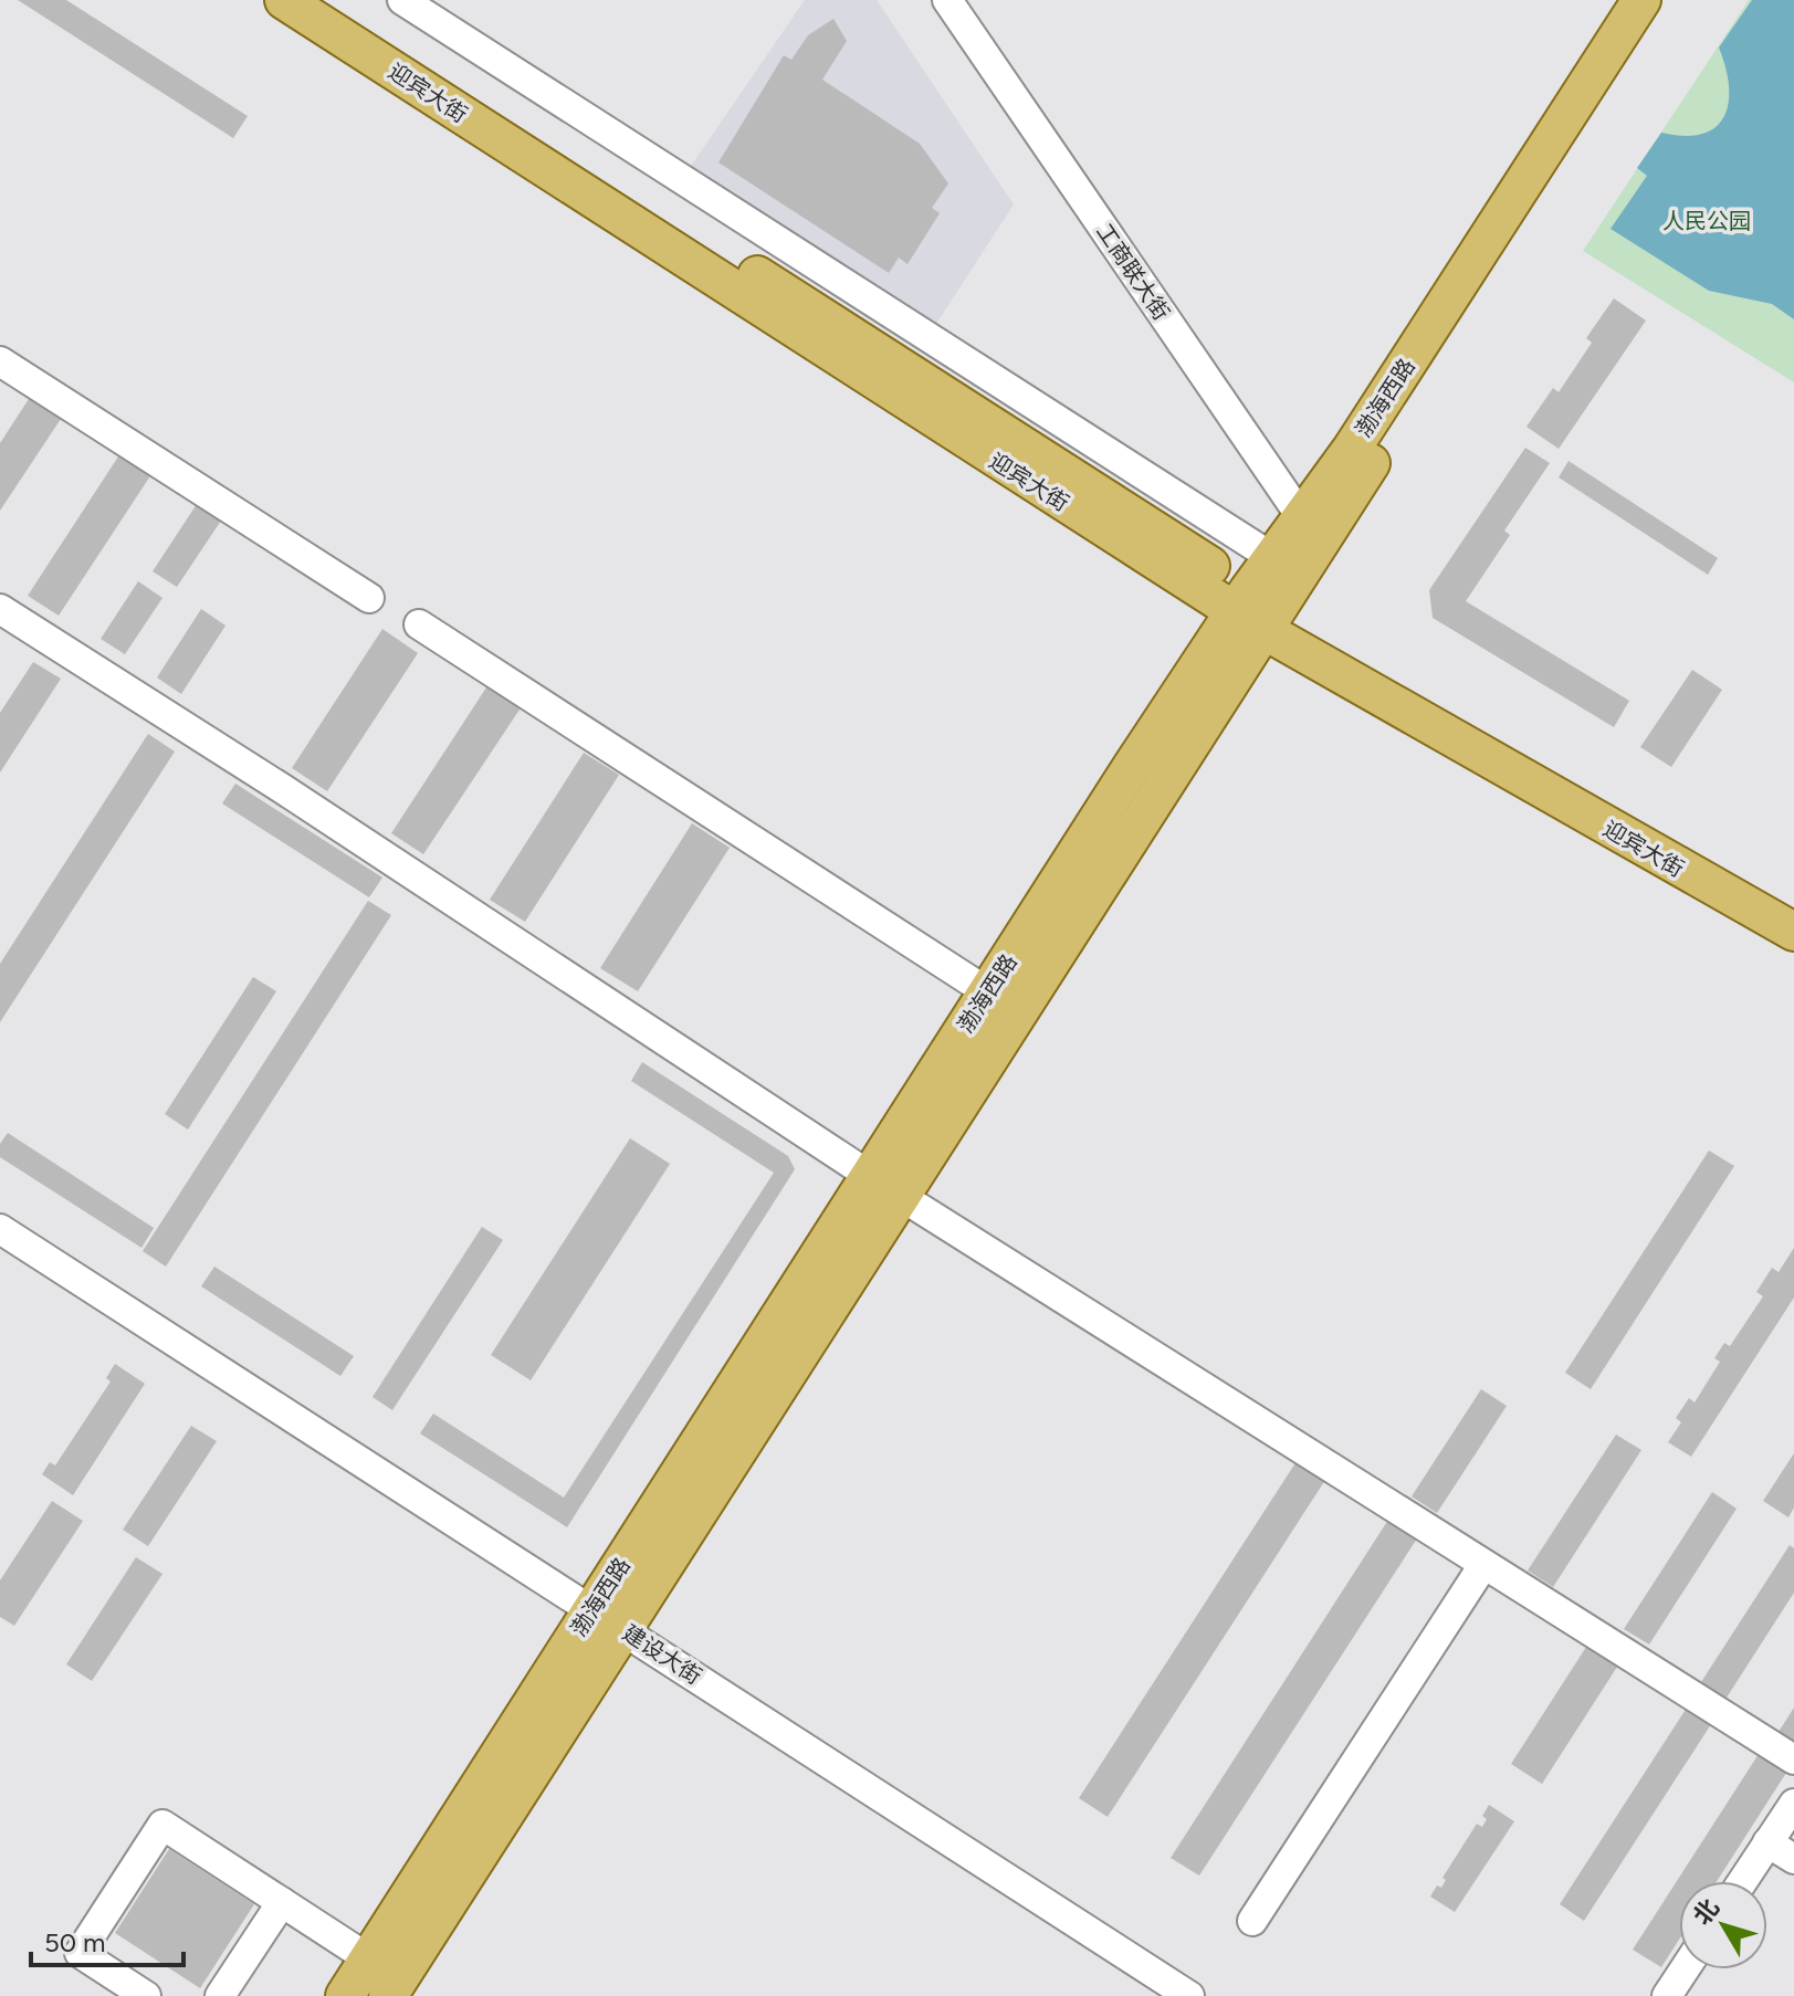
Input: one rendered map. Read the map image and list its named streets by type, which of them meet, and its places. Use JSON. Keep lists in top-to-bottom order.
{
  "streets": {
    "main road": ["迎宾大街", "渤海西路"],
    "street": ["工商联大街", "建设大街"]
  },
  "crossings": [
    ["迎宾大街", "渤海西路"],
    ["工商联大街", "渤海西路"],
    ["渤海西路", "建设大街"]
  ],
  "parks": ["人民公园"],
  "scale_bar": "50 m",
  "north": "top left"
}
